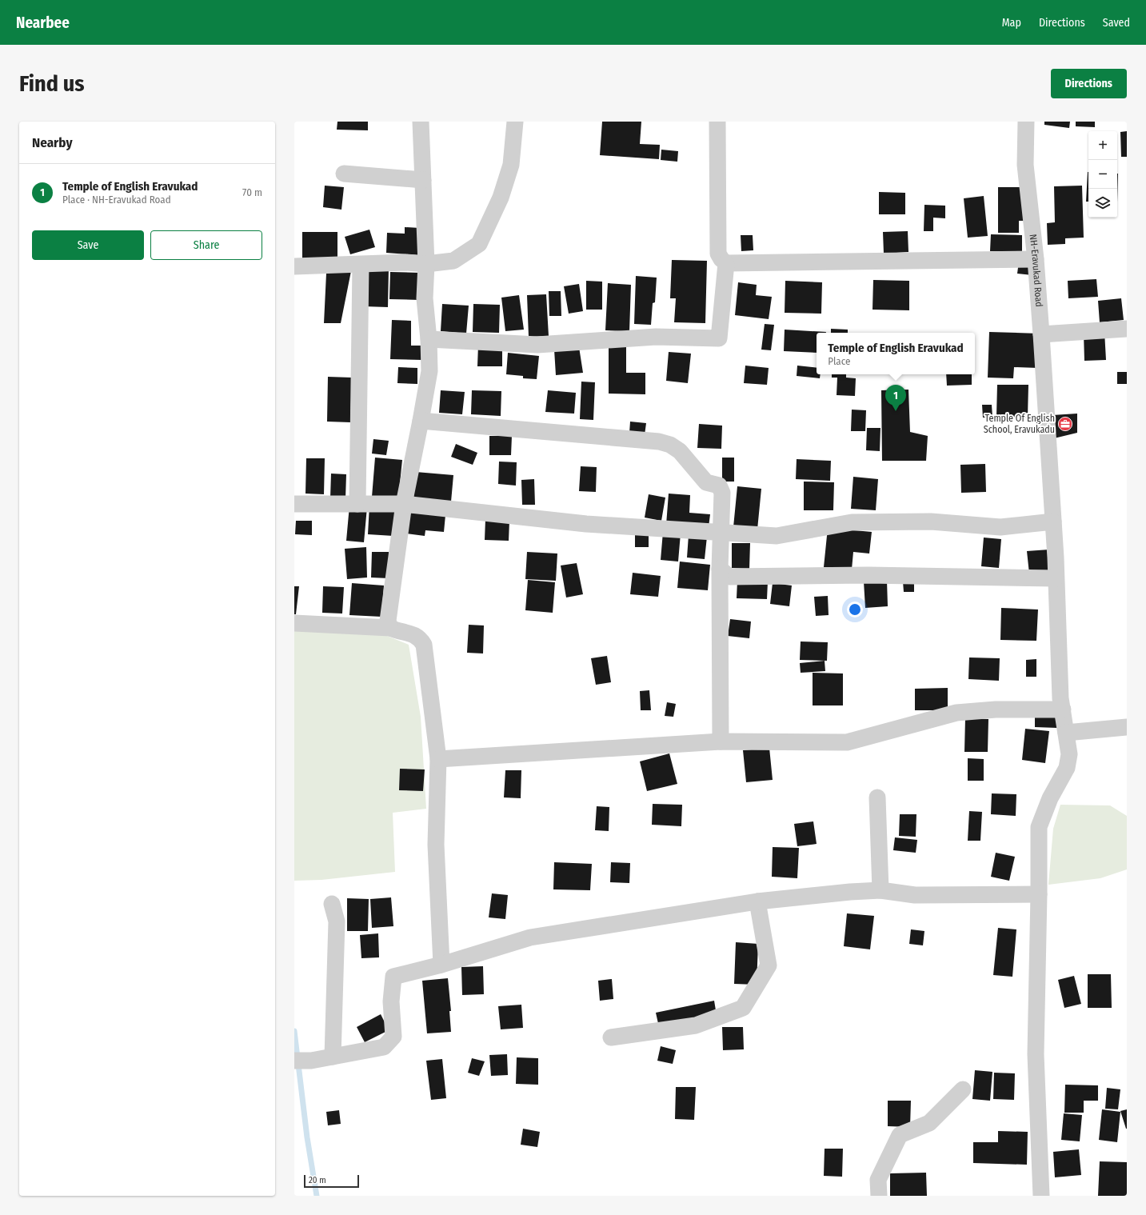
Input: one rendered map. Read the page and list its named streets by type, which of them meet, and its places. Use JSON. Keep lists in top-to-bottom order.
{
  "streets": {
    "street": ["NH-Eravukad Road"]
  },
  "places": {
    "office": ["Temple Of English School, Eravukadu"]
  },
  "scale_bar": "20 m",
  "page": {
    "header": "Nearbee",
    "nav": ["Map", "Directions", "Saved"],
    "buttons": [
      "Directions",
      ["Save", "Share"]
    ],
    "title": "Find us",
    "heading": "Nearby",
    "map_buttons": ["+", "−"],
    "list": [
      {
        "mark": "1",
        "name": "Temple of English Eravukad",
        "note": "Place · NH-Eravukad Road",
        "value": "70 m"
      }
    ],
    "popup": ["Temple of English Eravukad", "Place"],
    "pins": "1",
    "scale": "20 m"
  }
}
